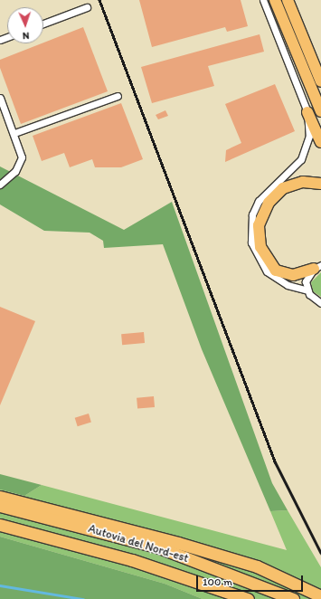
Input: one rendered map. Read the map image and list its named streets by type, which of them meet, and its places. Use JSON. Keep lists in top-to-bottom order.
{
  "streets": {
    "highway": ["Autovia del Nord-est"]
  },
  "scale_bar": "100 m",
  "north": "bottom"
}
